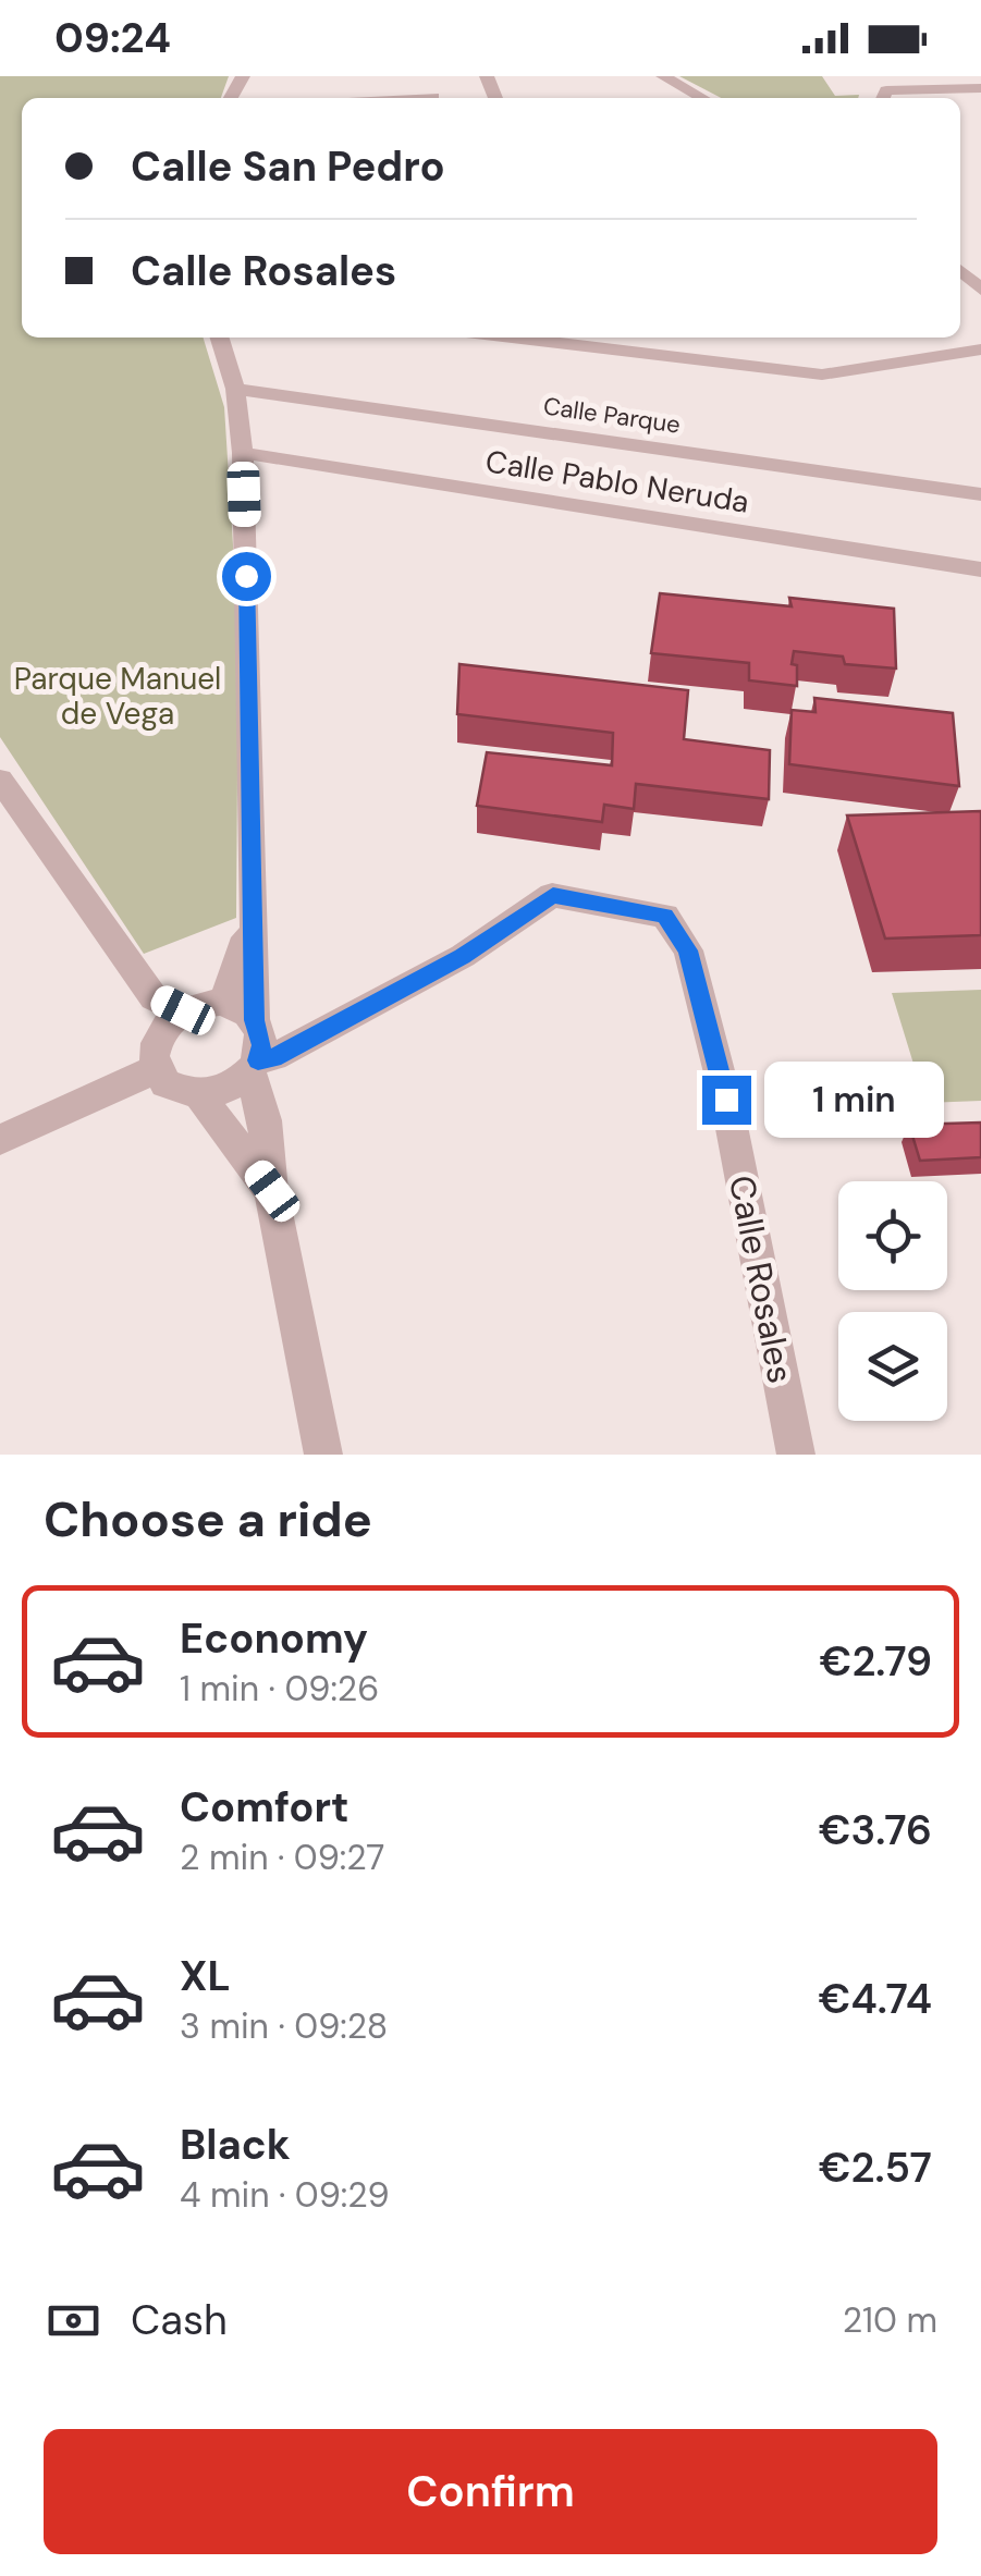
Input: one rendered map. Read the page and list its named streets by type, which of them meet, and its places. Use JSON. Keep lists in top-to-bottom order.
{
  "streets": {
    "street": ["Calle Parque", "Calle Pablo Neruda", "Calle Rosales"]
  },
  "parks": ["Parque Manuel de Vega"],
  "page": {
    "status": "09:24",
    "banner": ["Calle San Pedro", "Calle Rosales"],
    "bubble": "1 min",
    "heading": "Choose a ride",
    "list": [
      {
        "name": "Economy",
        "note": "1 min · 09:26",
        "value": "€2.79"
      },
      {
        "name": "Comfort",
        "note": "2 min · 09:27",
        "value": "€3.76"
      },
      {
        "name": "XL",
        "note": "3 min · 09:28",
        "value": "€4.74"
      },
      {
        "name": "Black",
        "note": "4 min · 09:29",
        "value": "€2.57"
      }
    ],
    "pay": ["Cash", "210 m"],
    "buttons": "Confirm"
  }
}
